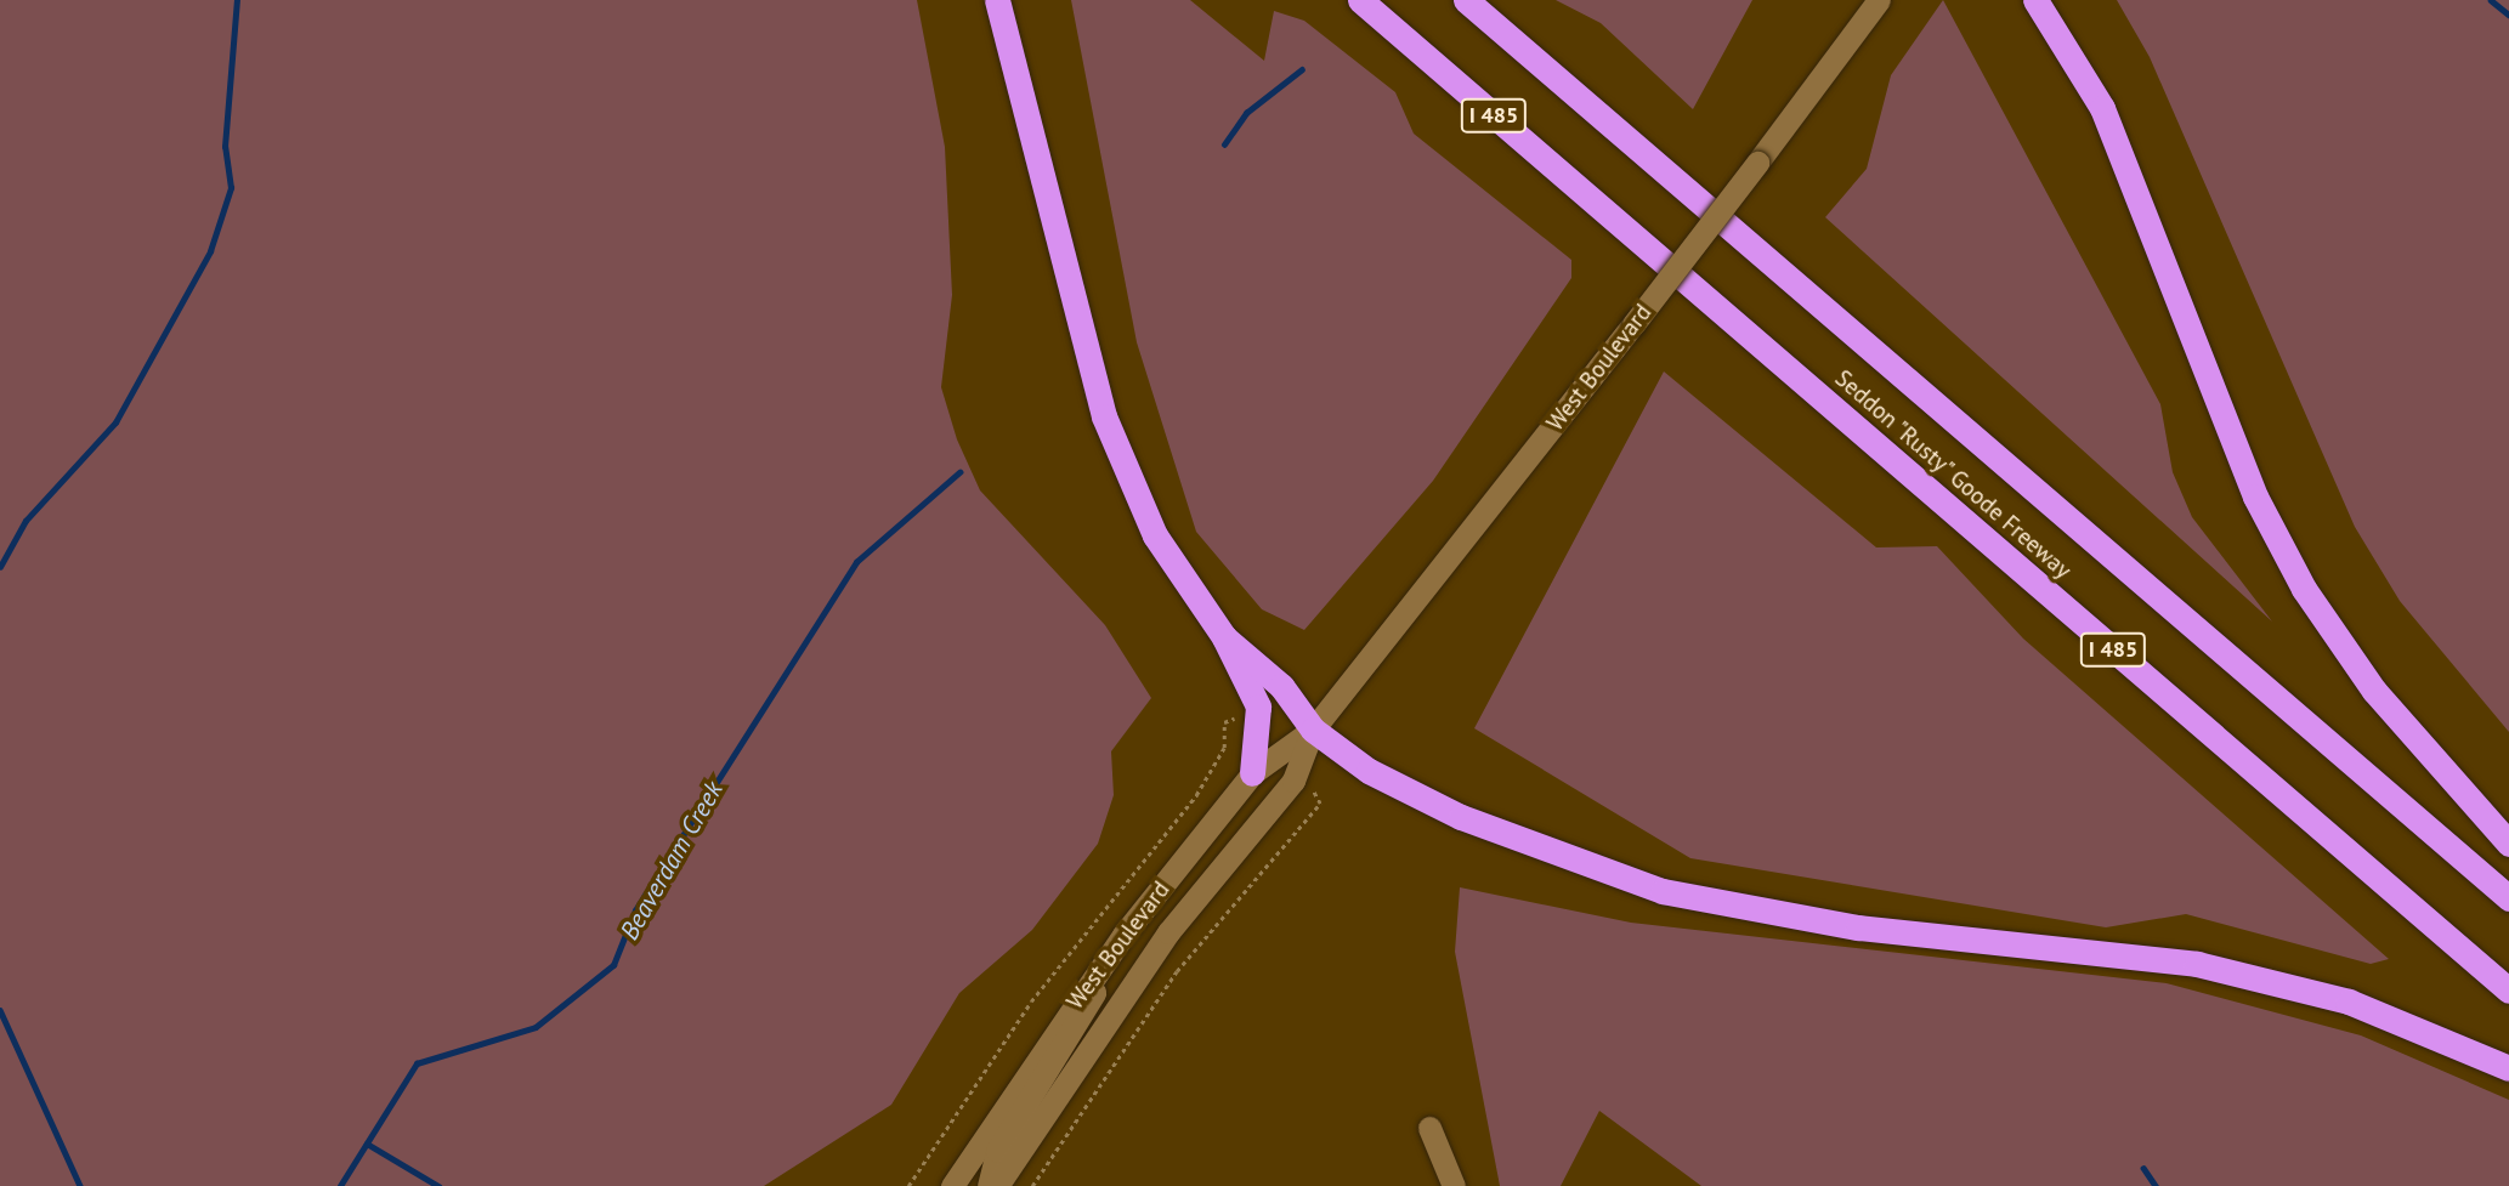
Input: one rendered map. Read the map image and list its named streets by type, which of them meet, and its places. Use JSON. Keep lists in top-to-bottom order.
{
  "streets": {
    "highway": ["I 485", "Seddon \"Rusty\" Goode Freeway"],
    "street": ["West Boulevard"]
  },
  "water": ["Beaverdam Creek"]
}
